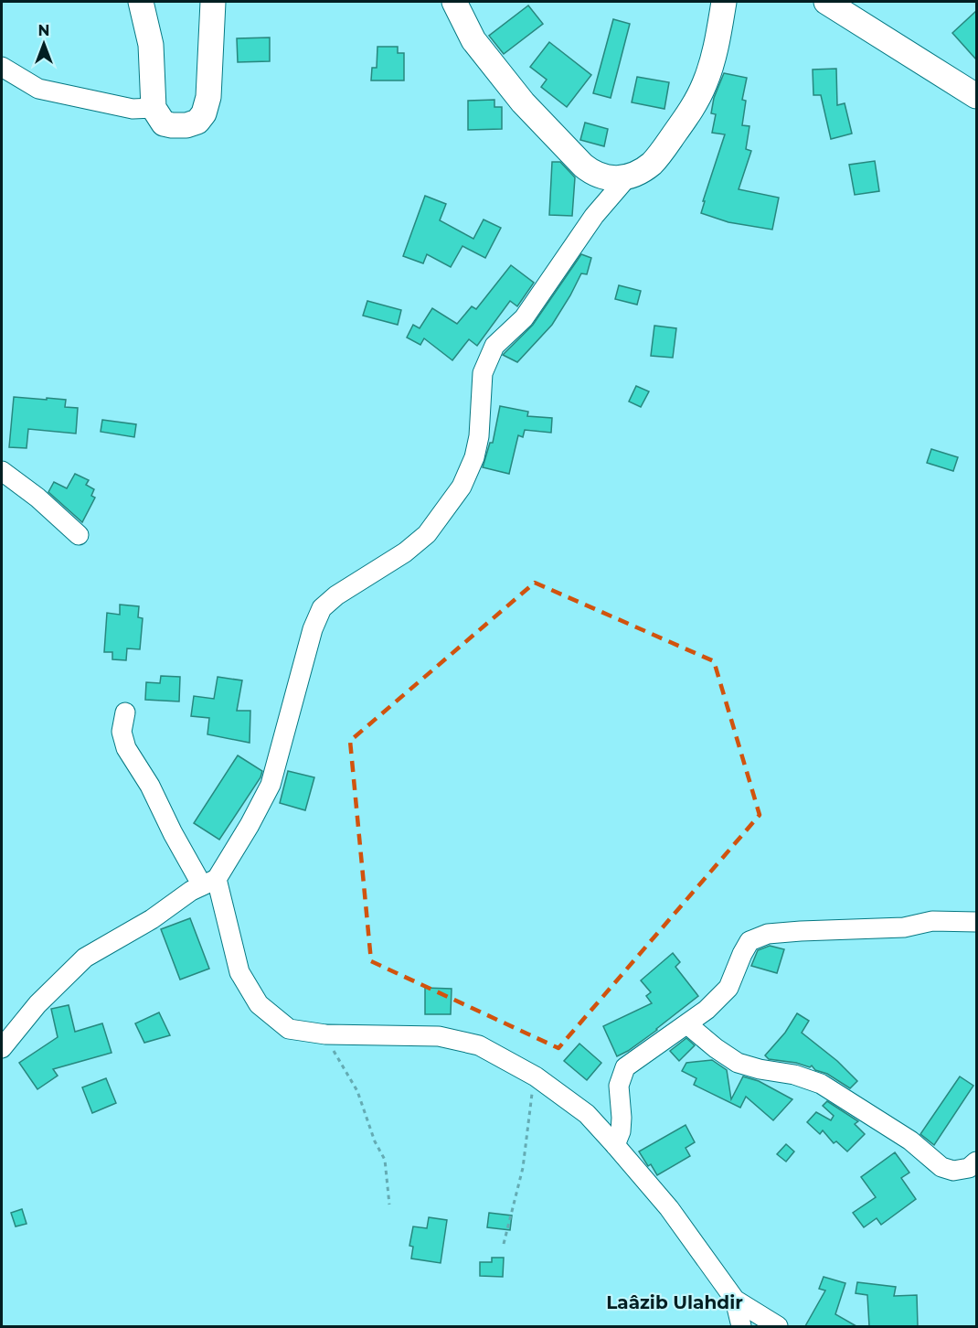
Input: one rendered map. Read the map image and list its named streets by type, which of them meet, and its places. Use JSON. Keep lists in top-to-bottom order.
{
  "districts": ["Laâzib Ulahdir"],
  "north": "top"
}
